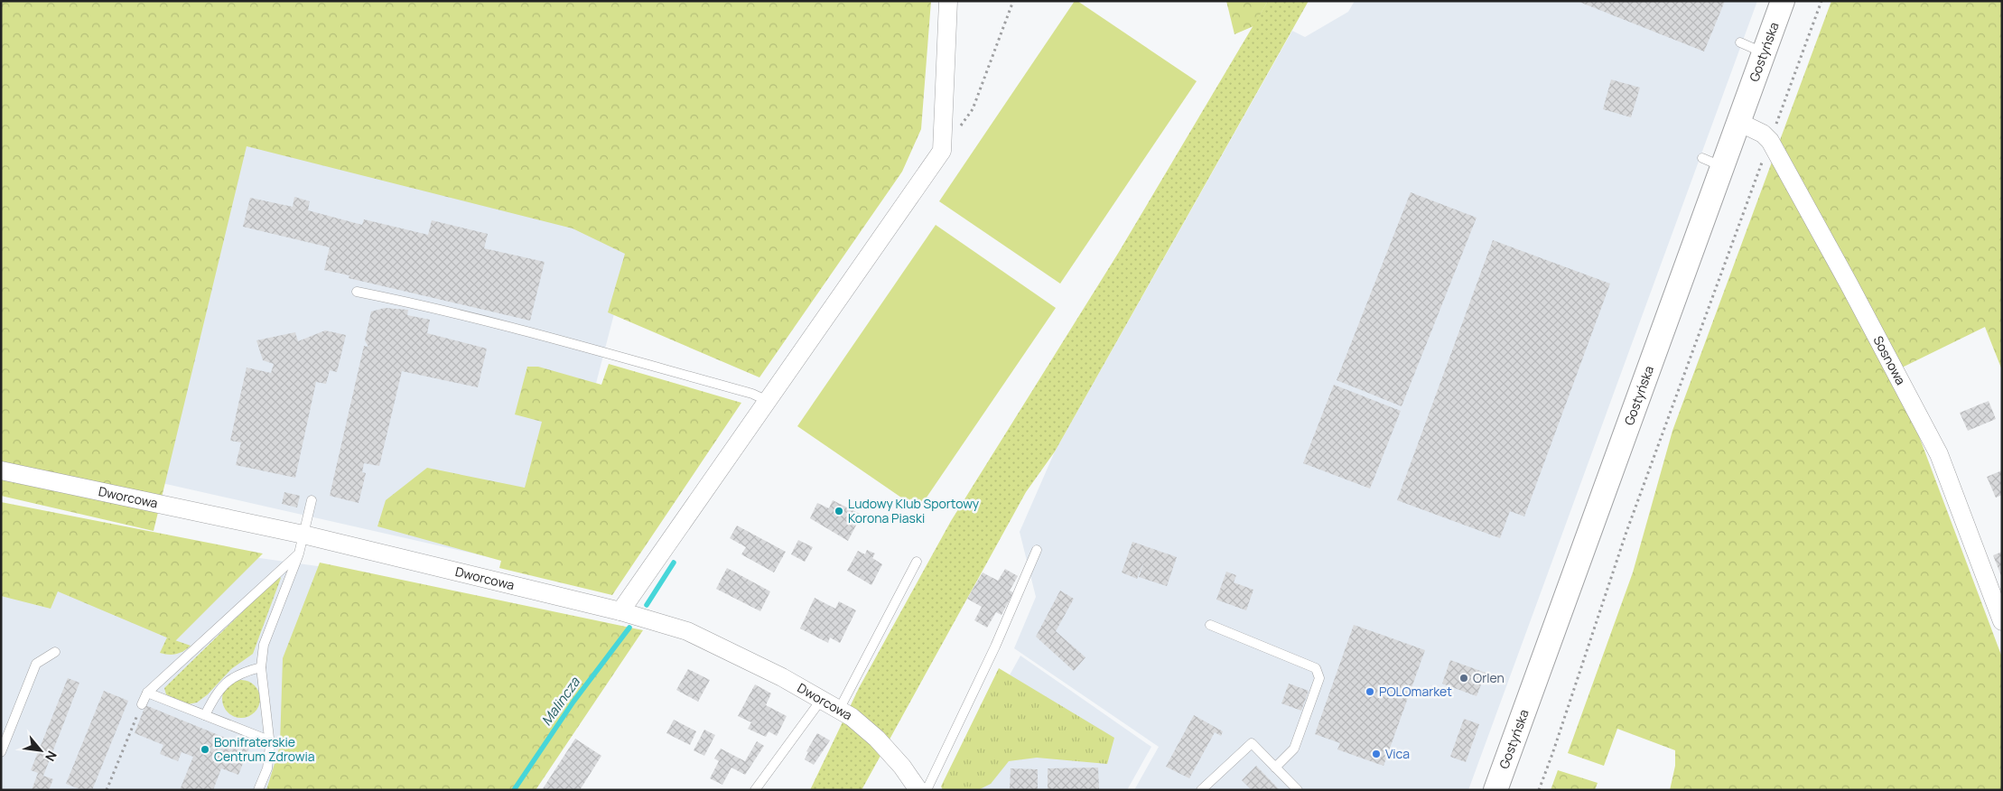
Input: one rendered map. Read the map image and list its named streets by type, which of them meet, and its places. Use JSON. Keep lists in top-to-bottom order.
{
  "streets": {
    "street": ["Gostyńska", "Sosnowa", "Dworcowa"]
  },
  "crossings": [
    ["Gostyńska", "Sosnowa"]
  ],
  "water": ["Malincza"],
  "places": [
    "Ludowy Klub Sportowy Korona Piaski",
    "Orlen",
    "POLOmarket",
    "Bonifraterskie Centrum Zdrowia",
    "Vica"
  ],
  "north": "bottom right"
}
